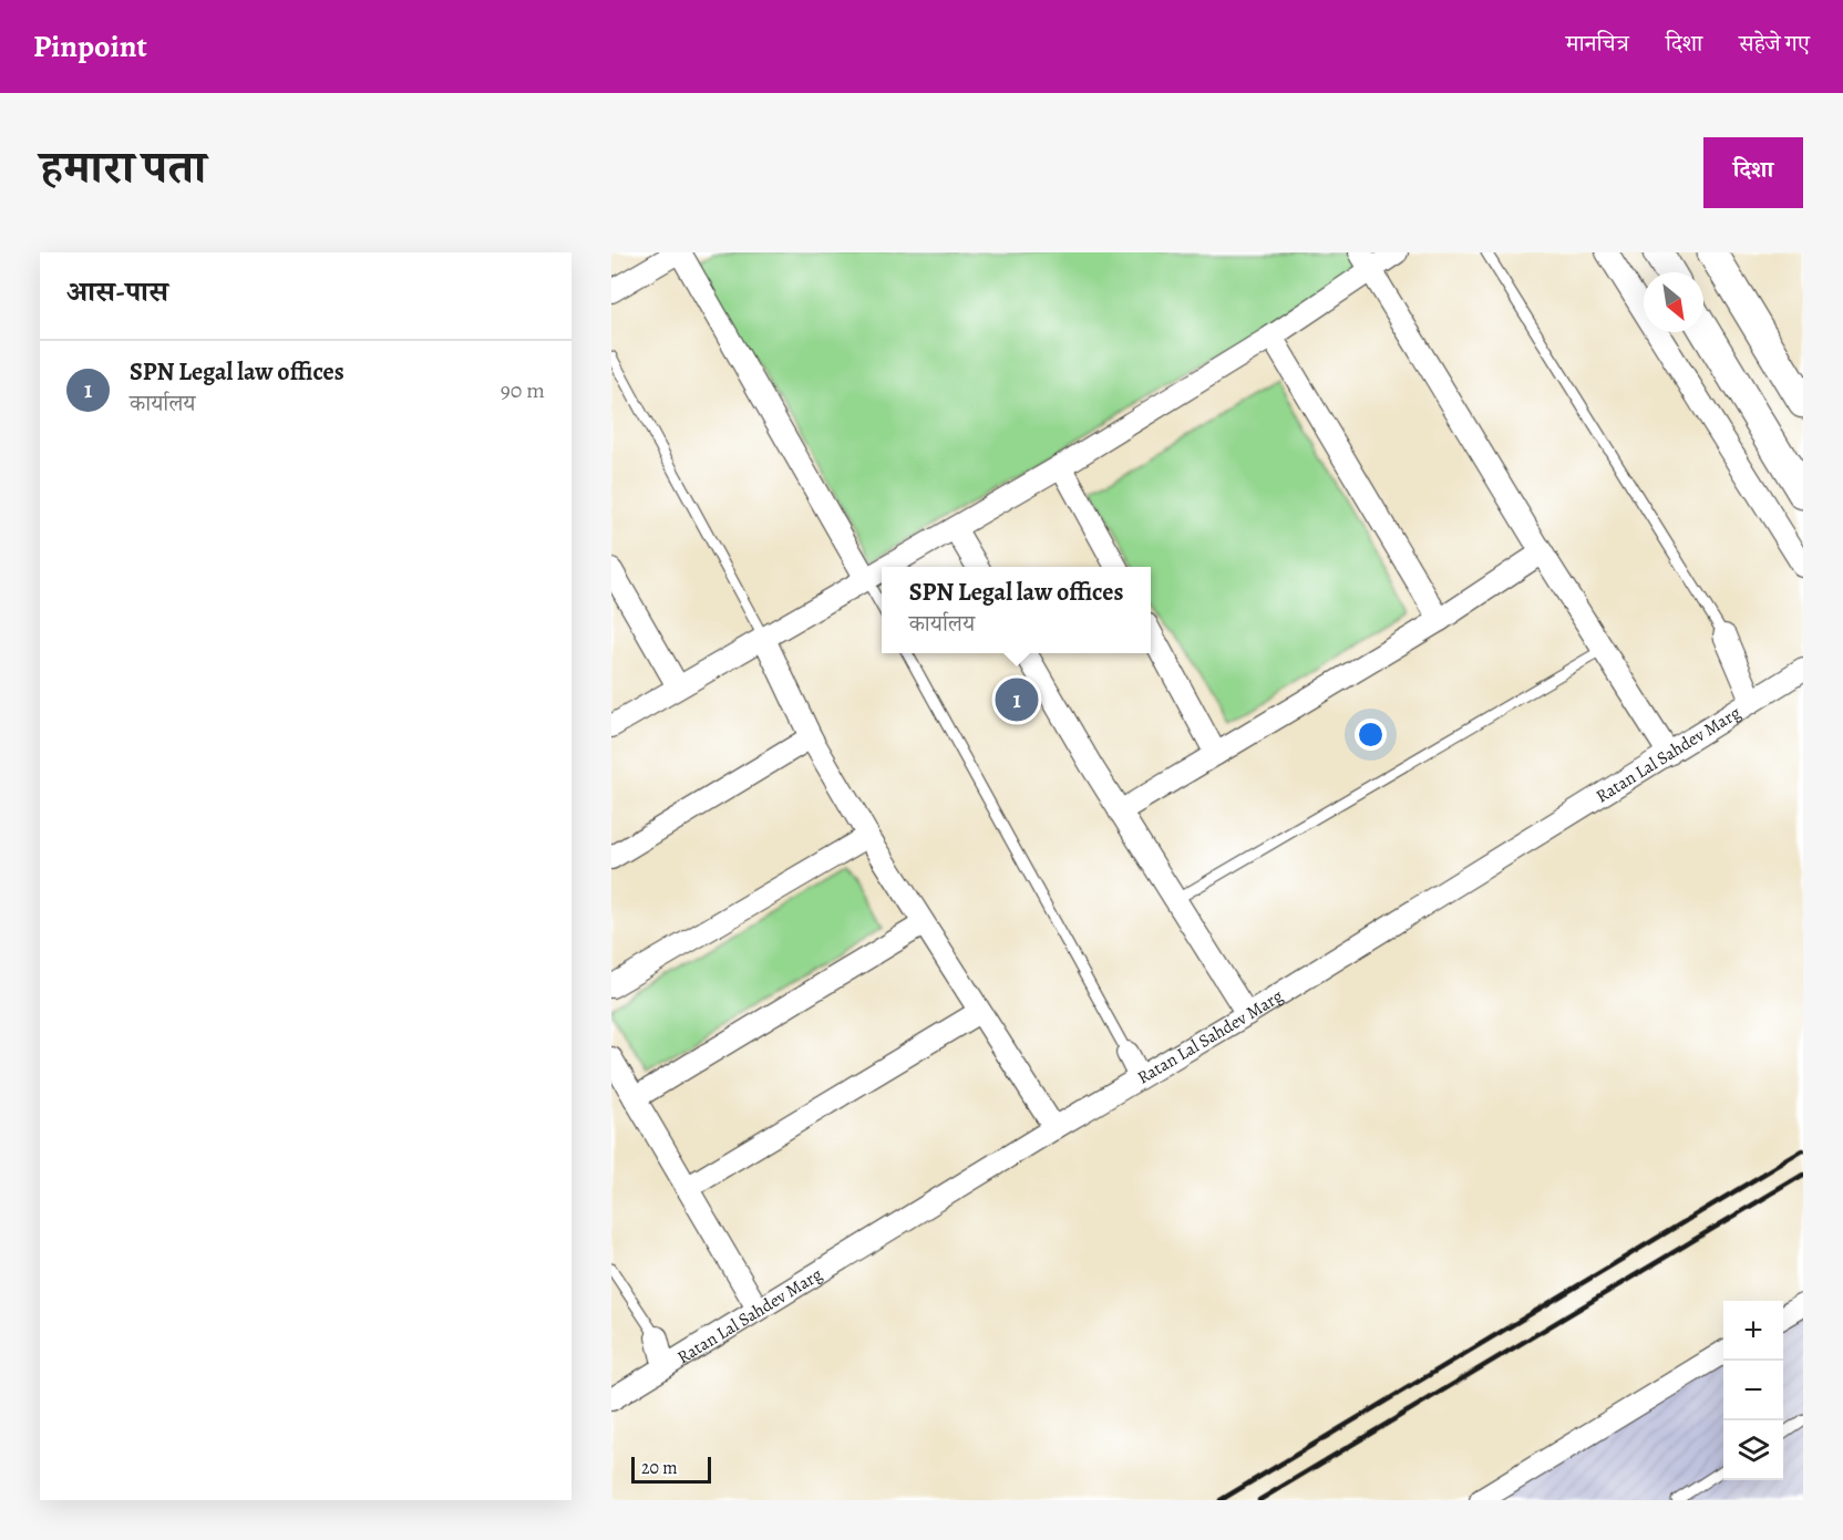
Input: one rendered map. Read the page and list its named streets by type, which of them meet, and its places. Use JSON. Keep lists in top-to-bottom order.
{
  "streets": {
    "street": ["Ratan Lal Sahdev Marg"]
  },
  "scale_bar": "20 m",
  "north": "bottom right",
  "page": {
    "header": "Pinpoint",
    "nav": ["मानचित्र", "दिशा", "सहेजे गए"],
    "title": "हमारा पता",
    "buttons": "दिशा",
    "heading": "आस-पास",
    "list": [
      {
        "mark": "1",
        "name": "SPN Legal law offices",
        "note": "कार्यालय",
        "value": "90 m"
      }
    ],
    "popup": ["SPN Legal law offices", "कार्यालय"],
    "pins": "1",
    "map_buttons": ["+", "−"],
    "scale": "20 m"
  }
}
